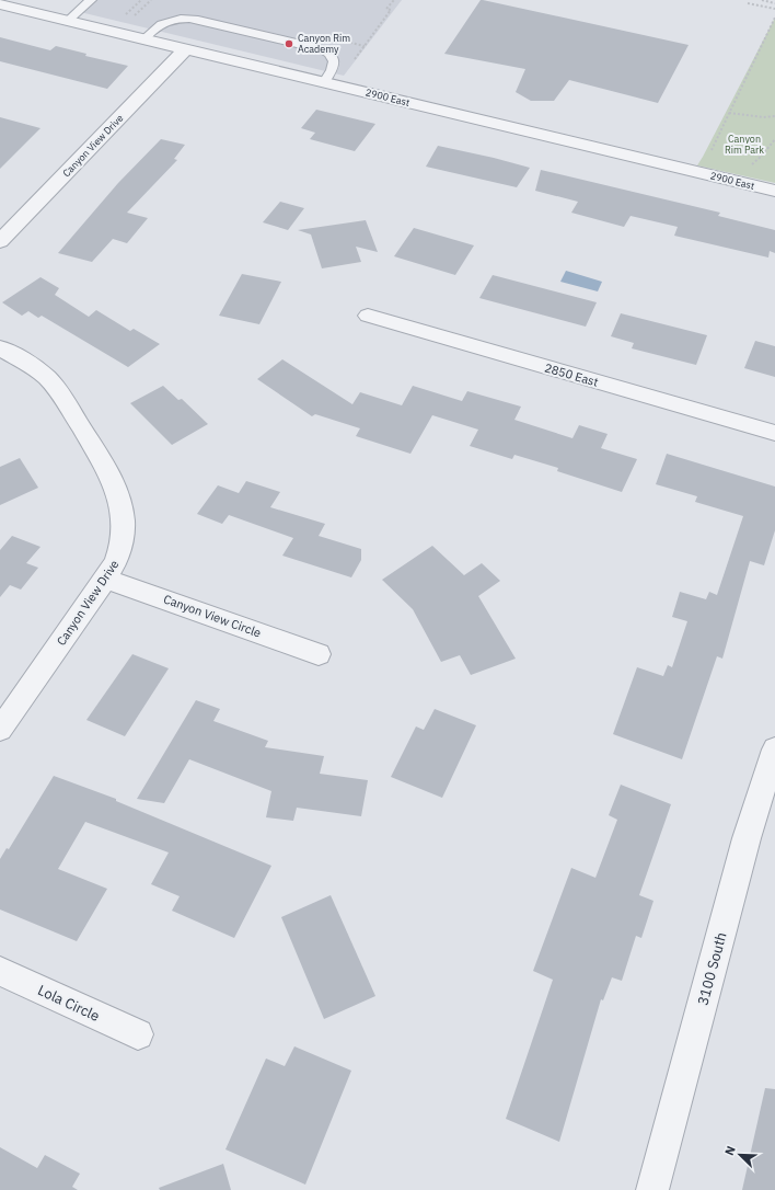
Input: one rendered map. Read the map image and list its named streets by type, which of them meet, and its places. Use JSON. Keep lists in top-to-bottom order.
{
  "streets": {
    "street": [
      "2900 East",
      "Canyon View Drive",
      "2850 East",
      "Canyon View Circle",
      "3100 South",
      "Lola Circle"
    ]
  },
  "crossings": [
    ["2900 East", "Canyon View Drive"],
    ["Canyon View Drive", "Canyon View Circle"]
  ],
  "parks": ["Canyon Rim Park"],
  "places": ["Canyon Rim Academy"],
  "north": "top left"
}
